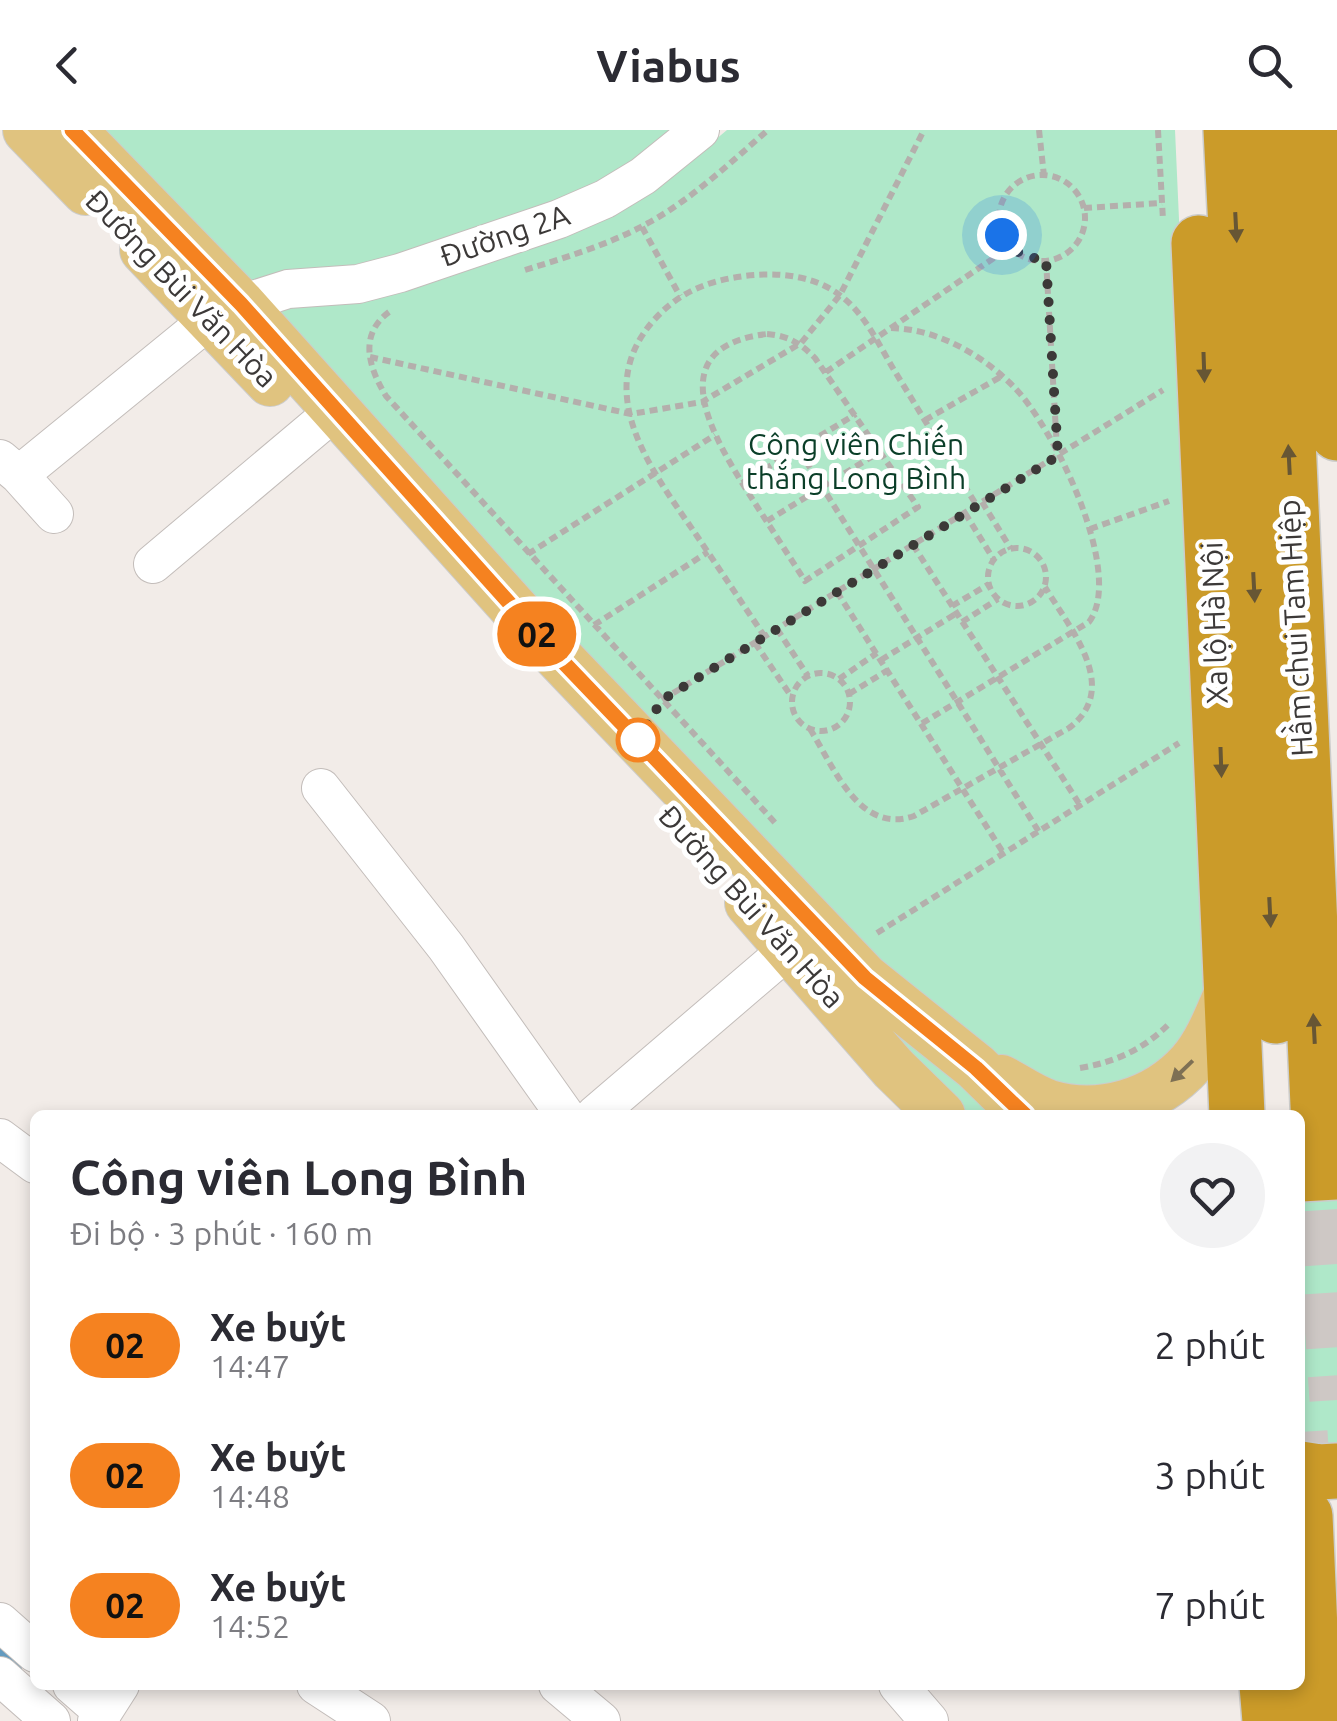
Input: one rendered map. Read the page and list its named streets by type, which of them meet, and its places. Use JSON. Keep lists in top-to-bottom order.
{
  "streets": {
    "highway": ["Xa lộ Hà Nội", "Hầm chui Tam Hiệp"],
    "main road": ["Đường Bùi Văn Hòa"],
    "street": ["Đường 2A"]
  },
  "crossings": [
    ["Đường 2A", "Đường Bùi Văn Hòa"]
  ],
  "parks": ["Công viên Chiến thắng Long Bình"],
  "lines": ["bus line 02"],
  "page": {
    "header": "Viabus",
    "on_map": "02",
    "heading": ["Công viên Long Bình", "Đi bộ · 3 phút · 160 m"],
    "list": [
      {
        "mark": "02",
        "name": "Xe buýt",
        "note": "14:47",
        "value": "2 phút"
      },
      {
        "mark": "02",
        "name": "Xe buýt",
        "note": "14:48",
        "value": "3 phút"
      },
      {
        "mark": "02",
        "name": "Xe buýt",
        "note": "14:52",
        "value": "7 phút"
      }
    ]
  }
}
